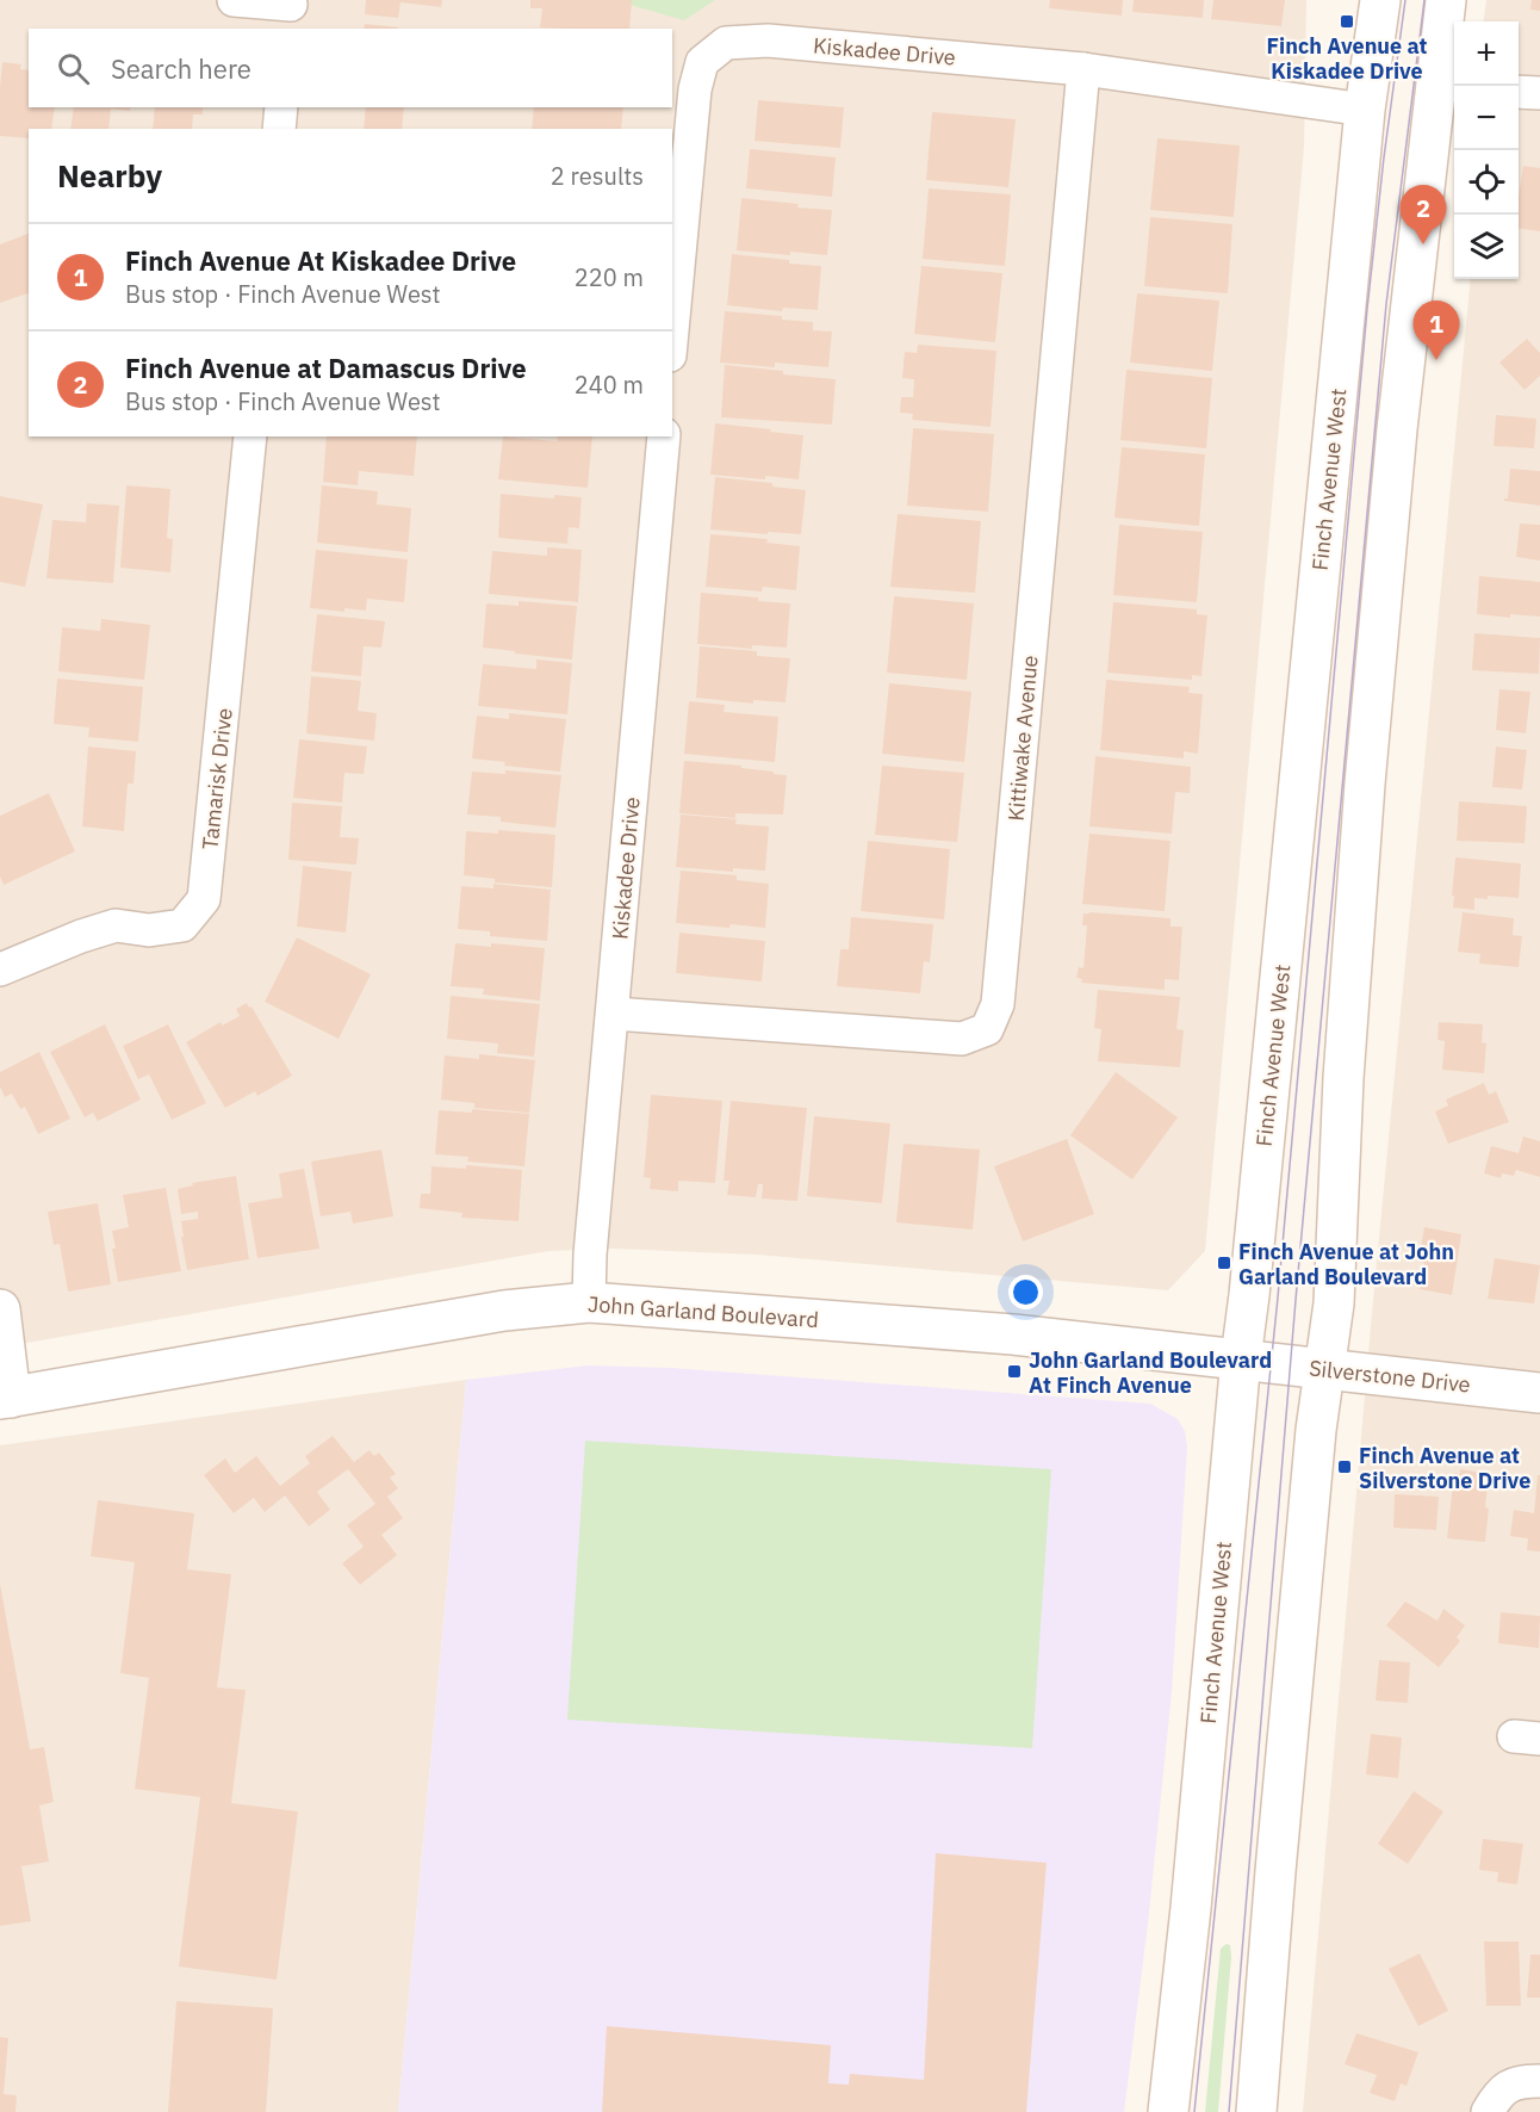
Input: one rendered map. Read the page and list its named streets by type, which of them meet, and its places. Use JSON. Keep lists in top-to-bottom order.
{
  "streets": {
    "main road": ["Finch Avenue West", "John Garland Boulevard", "Silverstone Drive"],
    "street": ["Kiskadee Drive", "Kittiwake Avenue", "Tamarisk Drive"]
  },
  "crossings": [
    ["Kiskadee Drive", "Finch Avenue West"],
    ["Kiskadee Drive", "Kittiwake Avenue"],
    ["Kiskadee Drive", "John Garland Boulevard"],
    ["Finch Avenue West", "John Garland Boulevard"],
    ["Finch Avenue West", "Silverstone Drive"],
    ["John Garland Boulevard", "Silverstone Drive"]
  ],
  "places": {
    "transit": [
      "Finch Avenue at Kiskadee Drive",
      "Finch Avenue at John Garland Boulevard",
      "John Garland Boulevard At Finch Avenue",
      "Finch Avenue at Silverstone Drive"
    ]
  },
  "page": {
    "map_buttons": ["+", "−"],
    "search": "Search here",
    "heading": ["Nearby", "2 results"],
    "pins": ["2", "1"],
    "list": [
      {
        "mark": "1",
        "name": "Finch Avenue At Kiskadee Drive",
        "note": "Bus stop · Finch Avenue West",
        "value": "220 m"
      },
      {
        "mark": "2",
        "name": "Finch Avenue at Damascus Drive",
        "note": "Bus stop · Finch Avenue West",
        "value": "240 m"
      }
    ]
  }
}
